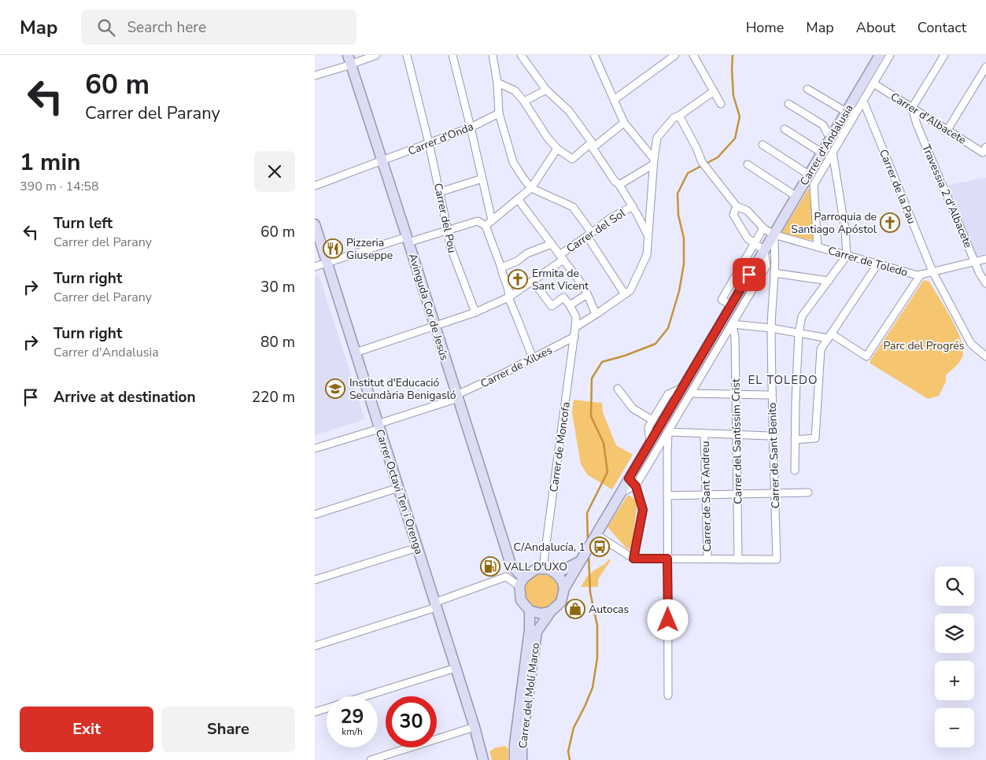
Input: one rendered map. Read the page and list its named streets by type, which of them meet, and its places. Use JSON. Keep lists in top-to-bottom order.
{
  "streets": {
    "street": [
      "Carrer d'Albacete",
      "Carrer d'Onda",
      "Carrer d'Andalusia",
      "Carrer de la Pau",
      "Travessia 2 d'Albacete",
      "Carrer del Pou",
      "Carrer del Sol",
      "Carrer de Toledo",
      "Avinguda Cor de Jesús",
      "Carrer de Xilxes",
      "Carrer del Santíssim Crist",
      "Carrer de Moncofa",
      "Carrer de Sant Benito",
      "Carrer Octavi Ten i Orenga",
      "Carrer de Sant Andreu",
      "Carrer del Molí Marco"
    ]
  },
  "crossings": [
    ["Carrer d'Albacete", "Carrer d'Andalusia"],
    ["Carrer d'Albacete", "Travessia 2 d'Albacete"],
    ["Carrer d'Onda", "Carrer del Pou"],
    ["Carrer d'Onda", "Avinguda Cor de Jesús"],
    ["Carrer d'Andalusia", "Carrer de la Pau"],
    ["Carrer d'Andalusia", "Carrer de Toledo"],
    ["Carrer d'Andalusia", "Avinguda Cor de Jesús"],
    ["Carrer d'Andalusia", "Carrer del Santíssim Crist"],
    ["Carrer d'Andalusia", "Carrer de Moncofa"],
    ["Carrer d'Andalusia", "Carrer de Sant Benito"],
    ["Carrer d'Andalusia", "Carrer del Molí Marco"],
    ["Carrer de la Pau", "Carrer de Toledo"],
    ["Travessia 2 d'Albacete", "Carrer de Toledo"],
    ["Carrer del Pou", "Carrer del Sol"],
    ["Carrer del Sol", "Avinguda Cor de Jesús"],
    ["Carrer del Sol", "Carrer Octavi Ten i Orenga"],
    ["Carrer de Toledo", "Carrer de Sant Benito"],
    ["Avinguda Cor de Jesús", "Carrer de Xilxes"],
    ["Avinguda Cor de Jesús", "Carrer de Moncofa"],
    ["Avinguda Cor de Jesús", "Carrer del Molí Marco"],
    ["Carrer de Xilxes", "Carrer de Moncofa"],
    ["Carrer de Xilxes", "Carrer Octavi Ten i Orenga"],
    ["Carrer del Santíssim Crist", "Carrer de Sant Benito"],
    ["Carrer de Moncofa", "Carrer del Molí Marco"]
  ],
  "districts": ["EL TOLEDO"],
  "parks": ["Parc del Progrés"],
  "places": {
    "church": ["Parroquia de Santiago Apóstol", "Ermita de Sant Vicent"],
    "restaurant": ["Pizzeria Giuseppe"],
    "school or university": ["Institut d'Educació Secundària Benigasló"],
    "bus stop": ["C/Andalucía, 1"],
    "fuel station": ["VALL D'UXO"],
    "shop": ["Autocas"]
  },
  "page": {
    "header": "Map",
    "search": "Search here",
    "nav": [
      "Home",
      "Map",
      "About",
      "Contact"
    ],
    "turn": ["60 m", "Carrer del Parany"],
    "heading": ["1 min", "390 m · 14:58"],
    "list": [
      {
        "name": "Turn left",
        "note": "Carrer del Parany",
        "value": "60 m"
      },
      {
        "name": "Turn right",
        "note": "Carrer del Parany",
        "value": "30 m"
      },
      {
        "name": "Turn right",
        "note": "Carrer d'Andalusia",
        "value": "80 m"
      },
      {
        "name": "Arrive at destination",
        "value": "220 m"
      }
    ],
    "map_buttons": ["+", "−"],
    "speed": "29 km/h",
    "limit": "30",
    "buttons": ["Exit", "Share"]
  }
}
